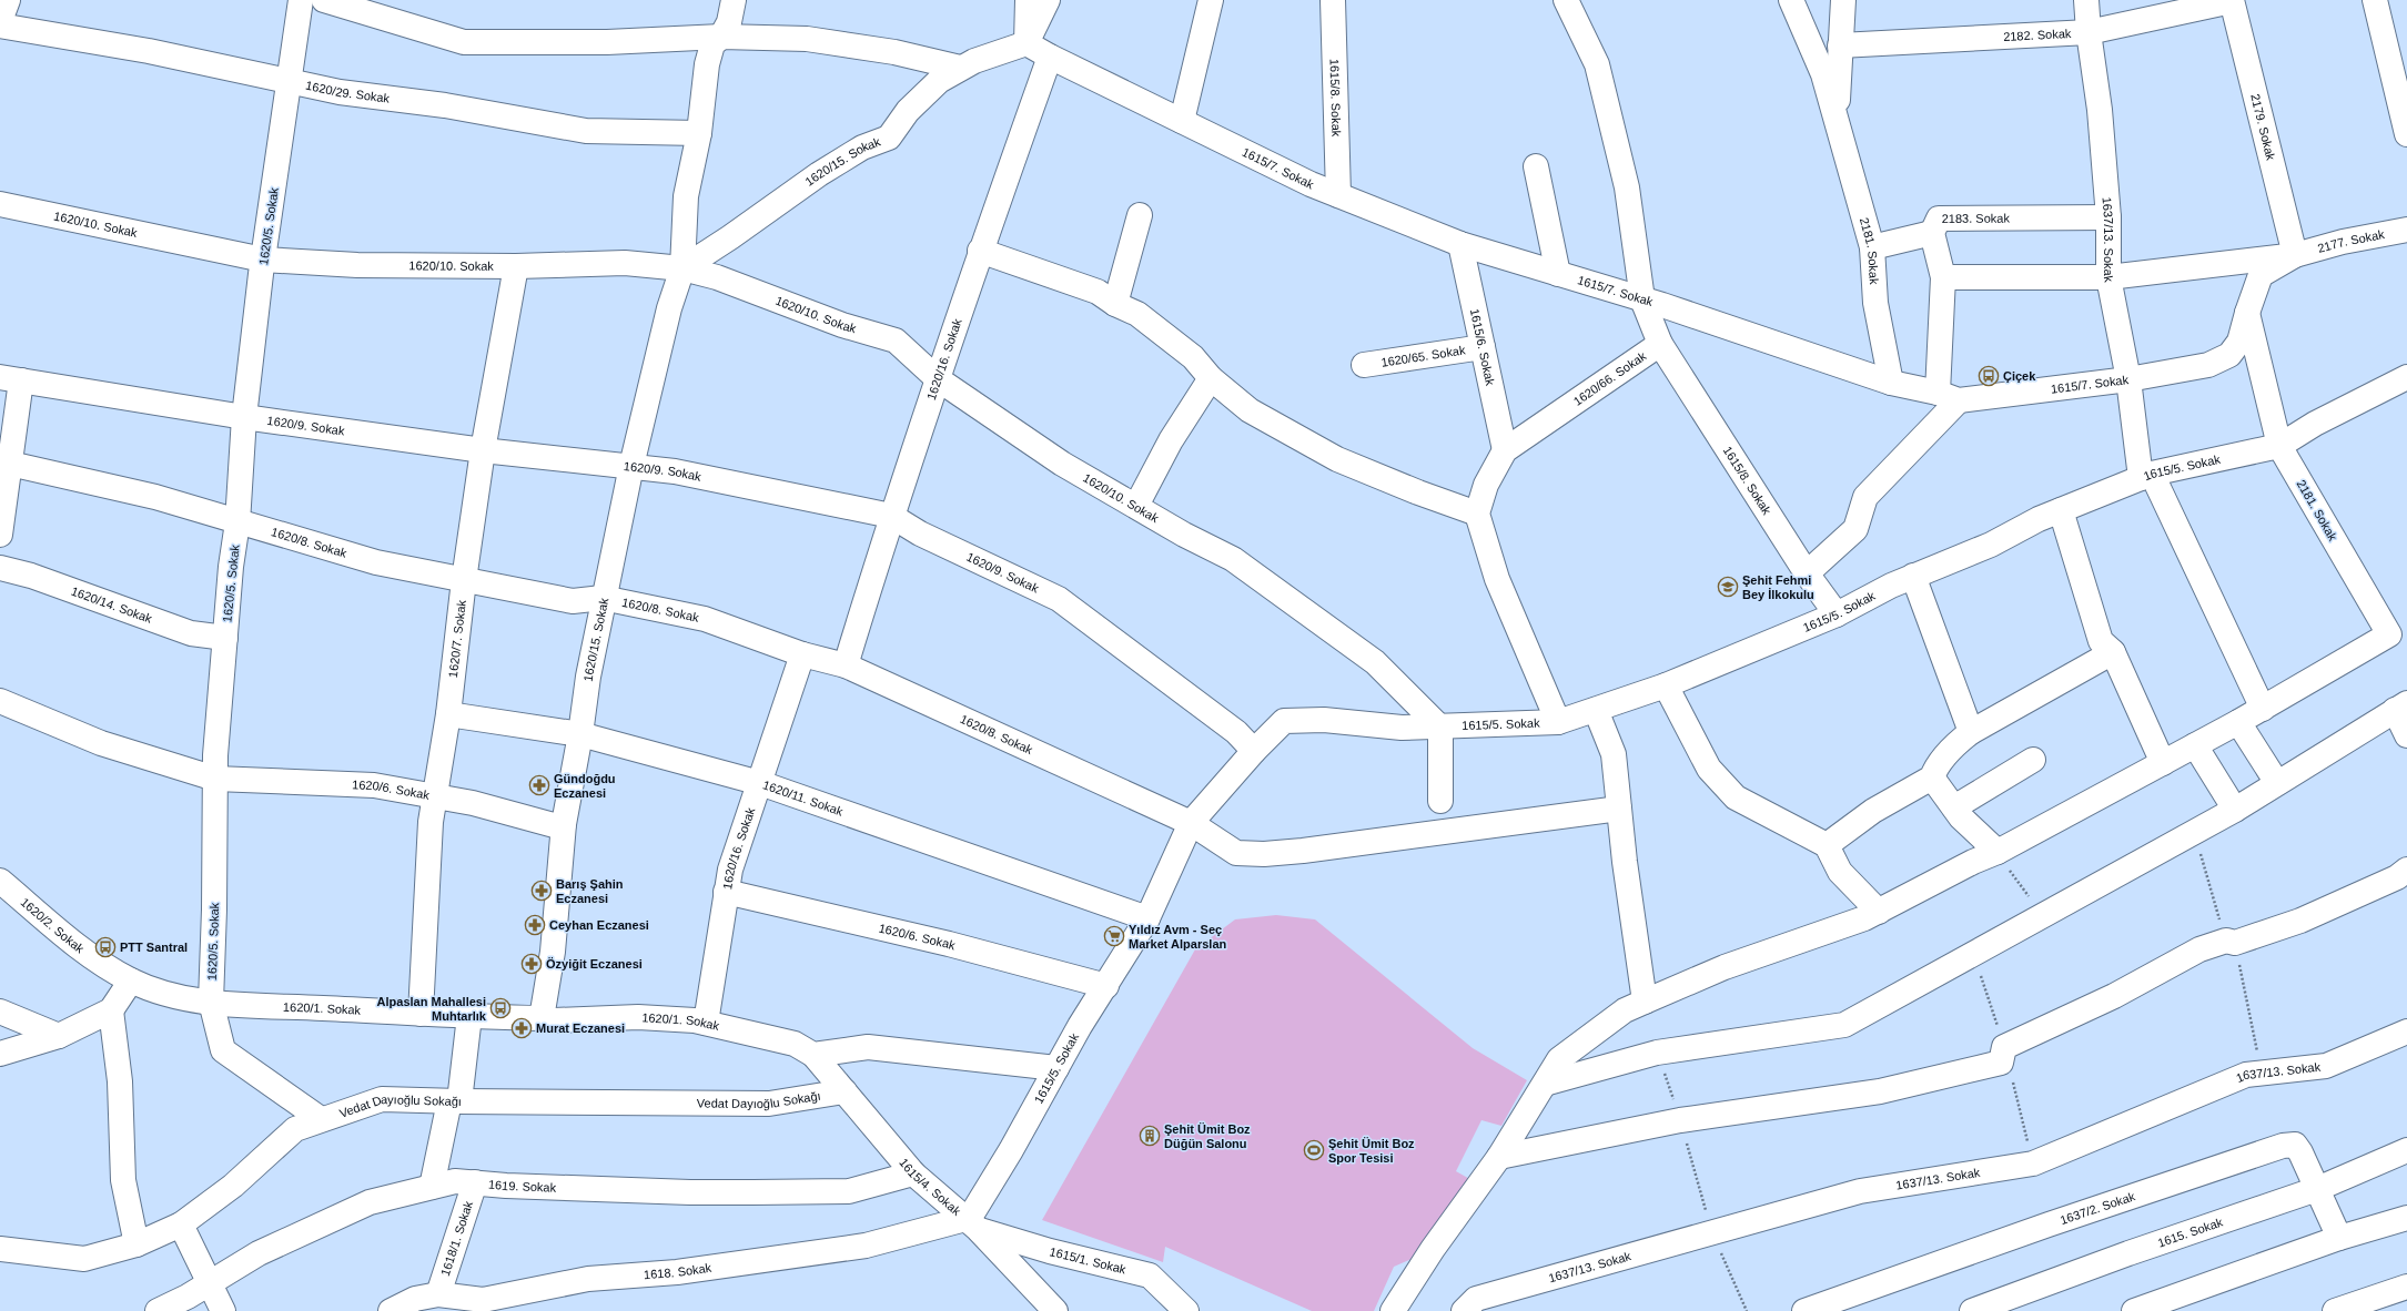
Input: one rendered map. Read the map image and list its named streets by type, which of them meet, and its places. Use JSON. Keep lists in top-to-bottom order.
{
  "streets": {
    "street": [
      "2182. Sokak",
      "1620/29. Sokak",
      "1615/8. Sokak",
      "2179. Sokak",
      "1620/15. Sokak",
      "1615/7. Sokak",
      "2183. Sokak",
      "1620/10. Sokak",
      "1620/5. Sokak",
      "1637/13. Sokak",
      "2177. Sokak",
      "2181. Sokak",
      "1615/6. Sokak",
      "1620/65. Sokak",
      "1620/16. Sokak",
      "1620/66. Sokak",
      "1620/9. Sokak",
      "1615/5. Sokak",
      "1620/8. Sokak",
      "1620/14. Sokak",
      "1620/7. Sokak",
      "1620/6. Sokak",
      "1620/11. Sokak",
      "1620/2. Sokak",
      "1620/1. Sokak",
      "Vedat Dayıoğlu Sokağı",
      "1619. Sokak",
      "1615/4. Sokak",
      "1637/2. Sokak",
      "1615. Sokak",
      "1618/1. Sokak",
      "1615/1. Sokak",
      "1618. Sokak"
    ]
  },
  "crossings": [
    ["2182. Sokak", "2179. Sokak"],
    ["2182. Sokak", "1637/13. Sokak"],
    ["2182. Sokak", "2181. Sokak"],
    ["1620/29. Sokak", "1620/15. Sokak"],
    ["1620/29. Sokak", "1620/5. Sokak"],
    ["1615/8. Sokak", "1615/7. Sokak"],
    ["1615/8. Sokak", "1620/66. Sokak"],
    ["1615/8. Sokak", "1615/5. Sokak"],
    ["2179. Sokak", "2177. Sokak"],
    ["1620/15. Sokak", "1615/7. Sokak"],
    ["1620/15. Sokak", "1620/10. Sokak"],
    ["1620/15. Sokak", "1620/9. Sokak"],
    ["1620/15. Sokak", "1620/8. Sokak"],
    ["1620/15. Sokak", "1620/6. Sokak"],
    ["1620/15. Sokak", "1620/11. Sokak"],
    ["1620/15. Sokak", "1620/1. Sokak"],
    ["1615/7. Sokak", "2183. Sokak"],
    ["1615/7. Sokak", "1637/13. Sokak"],
    ["1615/7. Sokak", "2181. Sokak"],
    ["1615/7. Sokak", "1615/6. Sokak"],
    ["1615/7. Sokak", "1620/16. Sokak"],
    ["2183. Sokak", "1637/13. Sokak"],
    ["1620/10. Sokak", "1620/5. Sokak"],
    ["1620/10. Sokak", "1620/16. Sokak"],
    ["1620/10. Sokak", "1615/5. Sokak"],
    ["1620/10. Sokak", "1620/7. Sokak"],
    ["1620/5. Sokak", "1620/9. Sokak"],
    ["1620/5. Sokak", "1620/8. Sokak"],
    ["1620/5. Sokak", "1620/14. Sokak"],
    ["1620/5. Sokak", "1620/6. Sokak"],
    ["1620/5. Sokak", "1620/1. Sokak"],
    ["1620/5. Sokak", "Vedat Dayıoğlu Sokağı"],
    ["1637/13. Sokak", "2181. Sokak"],
    ["1637/13. Sokak", "1615/5. Sokak"],
    ["2181. Sokak", "1615/5. Sokak"],
    ["1615/6. Sokak", "1620/65. Sokak"],
    ["1615/6. Sokak", "1620/66. Sokak"],
    ["1620/16. Sokak", "1620/9. Sokak"],
    ["1620/16. Sokak", "1620/8. Sokak"],
    ["1620/16. Sokak", "1620/6. Sokak"],
    ["1620/16. Sokak", "1620/11. Sokak"],
    ["1620/16. Sokak", "1620/1. Sokak"],
    ["1620/9. Sokak", "1615/5. Sokak"],
    ["1620/9. Sokak", "1620/7. Sokak"],
    ["1615/5. Sokak", "1620/8. Sokak"],
    ["1615/5. Sokak", "1620/6. Sokak"],
    ["1615/5. Sokak", "1620/11. Sokak"],
    ["1615/5. Sokak", "1615/4. Sokak"],
    ["1615/5. Sokak", "1615/1. Sokak"],
    ["1615/5. Sokak", "1618. Sokak"],
    ["1620/8. Sokak", "1620/7. Sokak"],
    ["1620/7. Sokak", "1620/6. Sokak"],
    ["1620/7. Sokak", "1620/11. Sokak"],
    ["1620/7. Sokak", "1620/1. Sokak"],
    ["1620/2. Sokak", "1620/1. Sokak"],
    ["1620/1. Sokak", "1615/4. Sokak"],
    ["Vedat Dayıoğlu Sokağı", "1615/4. Sokak"],
    ["1619. Sokak", "1615/4. Sokak"],
    ["1619. Sokak", "1618/1. Sokak"],
    ["1615/4. Sokak", "1615/1. Sokak"],
    ["1615/4. Sokak", "1618. Sokak"],
    ["1637/2. Sokak", "1615. Sokak"],
    ["1618/1. Sokak", "1618. Sokak"],
    ["1615/1. Sokak", "1618. Sokak"]
  ],
  "places": {
    "bus stop": ["Çiçek", "PTT Santral", "Alpaslan Mahallesi Muhtarlık"],
    "school or university": ["Şehit Fehmi Bey İlkokulu"],
    "pharmacy": [
      "Gündoğdu Eczanesi",
      "Barış Şahin Eczanesi",
      "Ceyhan Eczanesi",
      "Özyiğit Eczanesi",
      "Murat Eczanesi"
    ],
    "supermarket": ["Yıldız Avm - Seç Market Alparslan"],
    "building": ["Şehit Ümit Boz Düğün Salonu"],
    "sports": ["Şehit Ümit Boz Spor Tesisi"]
  }
}
